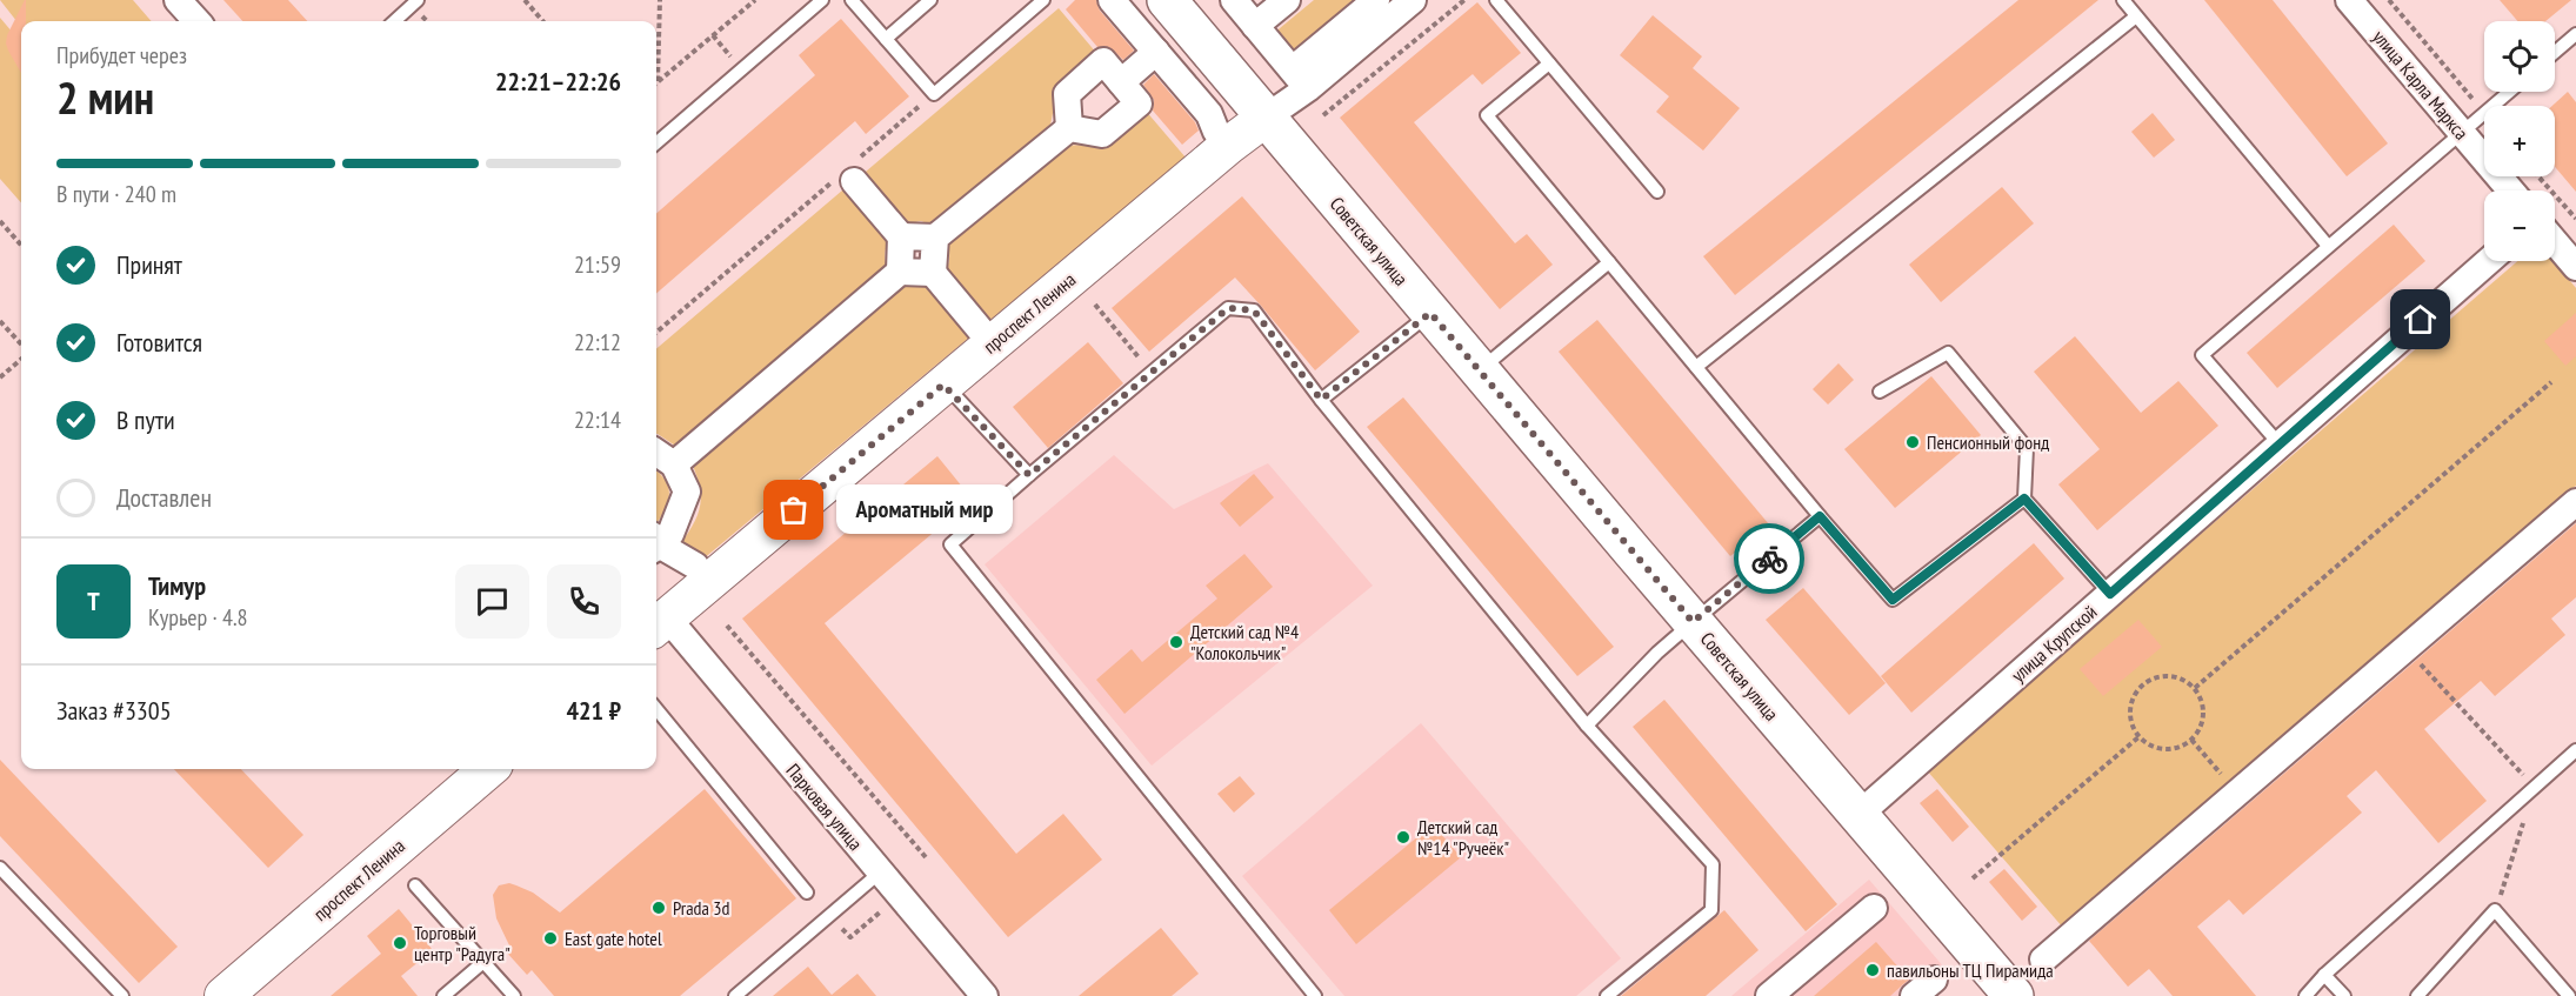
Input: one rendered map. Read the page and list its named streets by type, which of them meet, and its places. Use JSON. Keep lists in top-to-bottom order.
{
  "streets": {
    "main road": ["Советская улица", "проспект Ленина"],
    "street": ["улица Карла Маркса", "улица Крупской", "Парковая улица"]
  },
  "crossings": [
    ["Советская улица", "проспект Ленина"],
    ["Советская улица", "улица Крупской"],
    ["проспект Ленина", "Парковая улица"]
  ],
  "places": [
    "Пенсионный фонд",
    "Ароматный мир",
    "Детский сад №4 \"Колокольчик\"",
    "Детский сад №14 \"Ручеёк\"",
    "Prada 3d",
    "East gate hotel",
    "Торговый центр \"Радуга\"",
    "павильоны ТЦ Пирамида"
  ],
  "page": {
    "map_buttons": ["+", "−"],
    "heading": ["2 мин", "Прибудет через", "22:21–22:26"],
    "panel": [
      "Тимур",
      "Курьер · 4.8",
      "Заказ #3305",
      "421 ₽"
    ],
    "bar": "В пути · 240 m",
    "list": [
      ["Принят", "21:59"],
      ["Готовится", "22:12"],
      ["В пути", "22:14"],
      "Доставлен"
    ],
    "bubble": "Ароматный мир",
    "round": "Т"
  }
}
